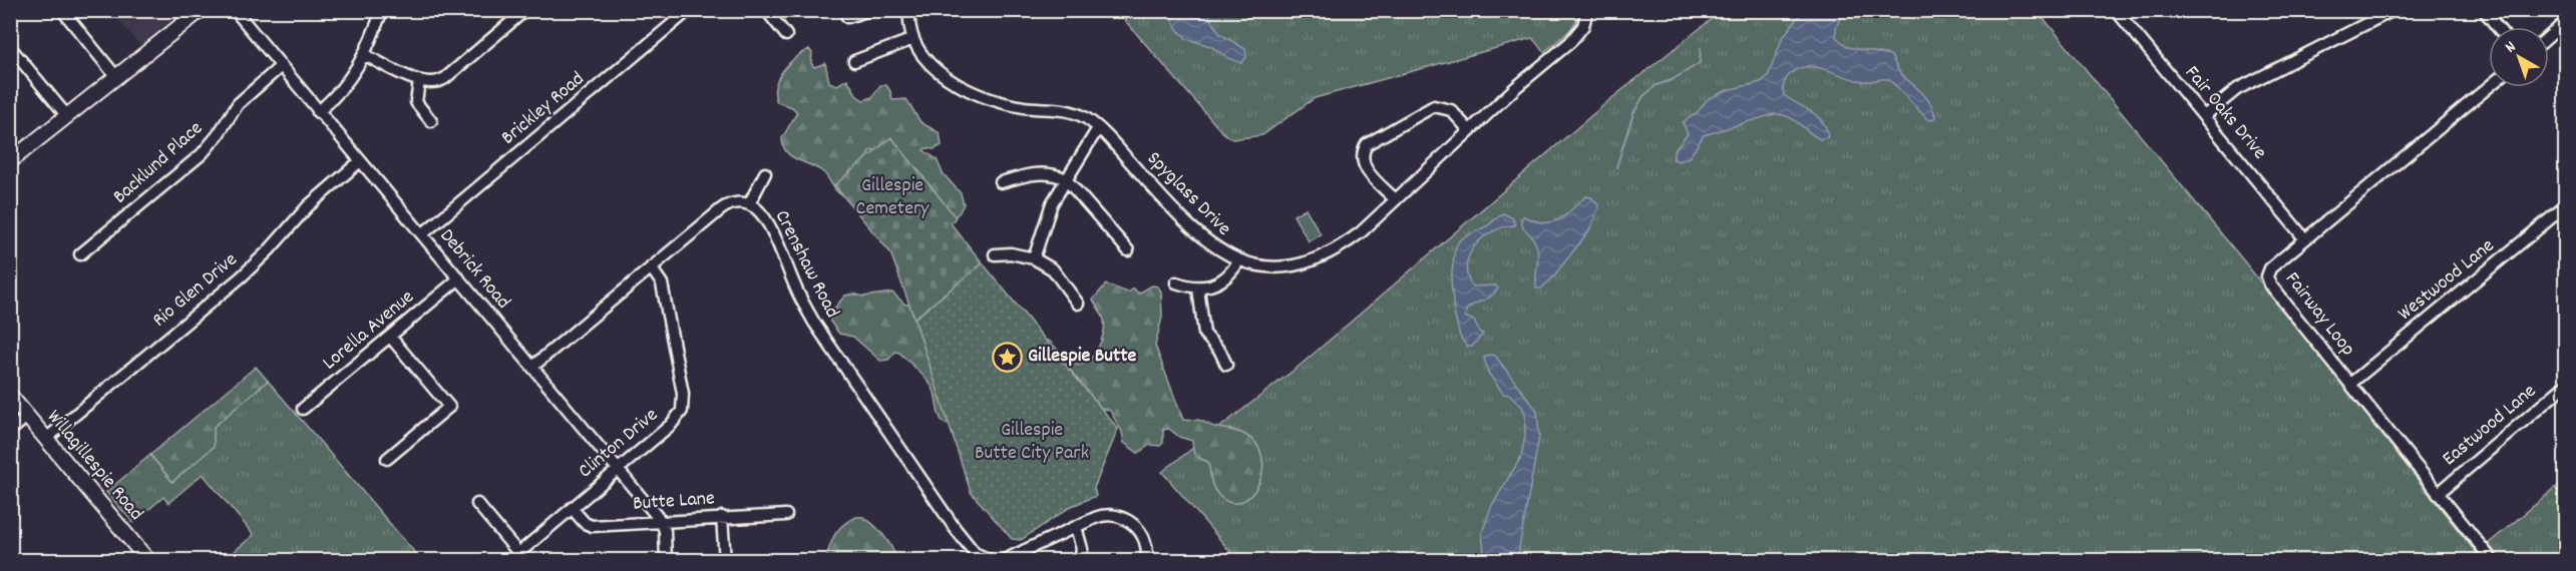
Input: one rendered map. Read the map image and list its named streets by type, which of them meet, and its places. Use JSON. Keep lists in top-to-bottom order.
{
  "streets": {
    "main road": ["Willagillespie Road"],
    "street": [
      "Brickley Road",
      "Fair Oaks Drive",
      "Backlund Place",
      "Spyglass Drive",
      "Crenshaw Road",
      "Debrick Road",
      "Westwood Lane",
      "Rio Glen Drive",
      "Fairway Loop",
      "Lorella Avenue",
      "Eastwood Lane",
      "Clinton Drive",
      "Butte Lane"
    ]
  },
  "crossings": [
    ["Brickley Road", "Debrick Road"],
    ["Fair Oaks Drive", "Fairway Loop"],
    ["Backlund Place", "Debrick Road"],
    ["Crenshaw Road", "Debrick Road"],
    ["Crenshaw Road", "Clinton Drive"],
    ["Debrick Road", "Rio Glen Drive"],
    ["Debrick Road", "Lorella Avenue"],
    ["Debrick Road", "Clinton Drive"],
    ["Debrick Road", "Butte Lane"],
    ["Westwood Lane", "Fairway Loop"],
    ["Rio Glen Drive", "Willagillespie Road"],
    ["Fairway Loop", "Eastwood Lane"],
    ["Clinton Drive", "Butte Lane"]
  ],
  "parks": ["Gillespie Cemetery", "Gillespie Butte City Park"],
  "places": {
    "place": ["Gillespie Butte"]
  },
  "north": "top left"
}
